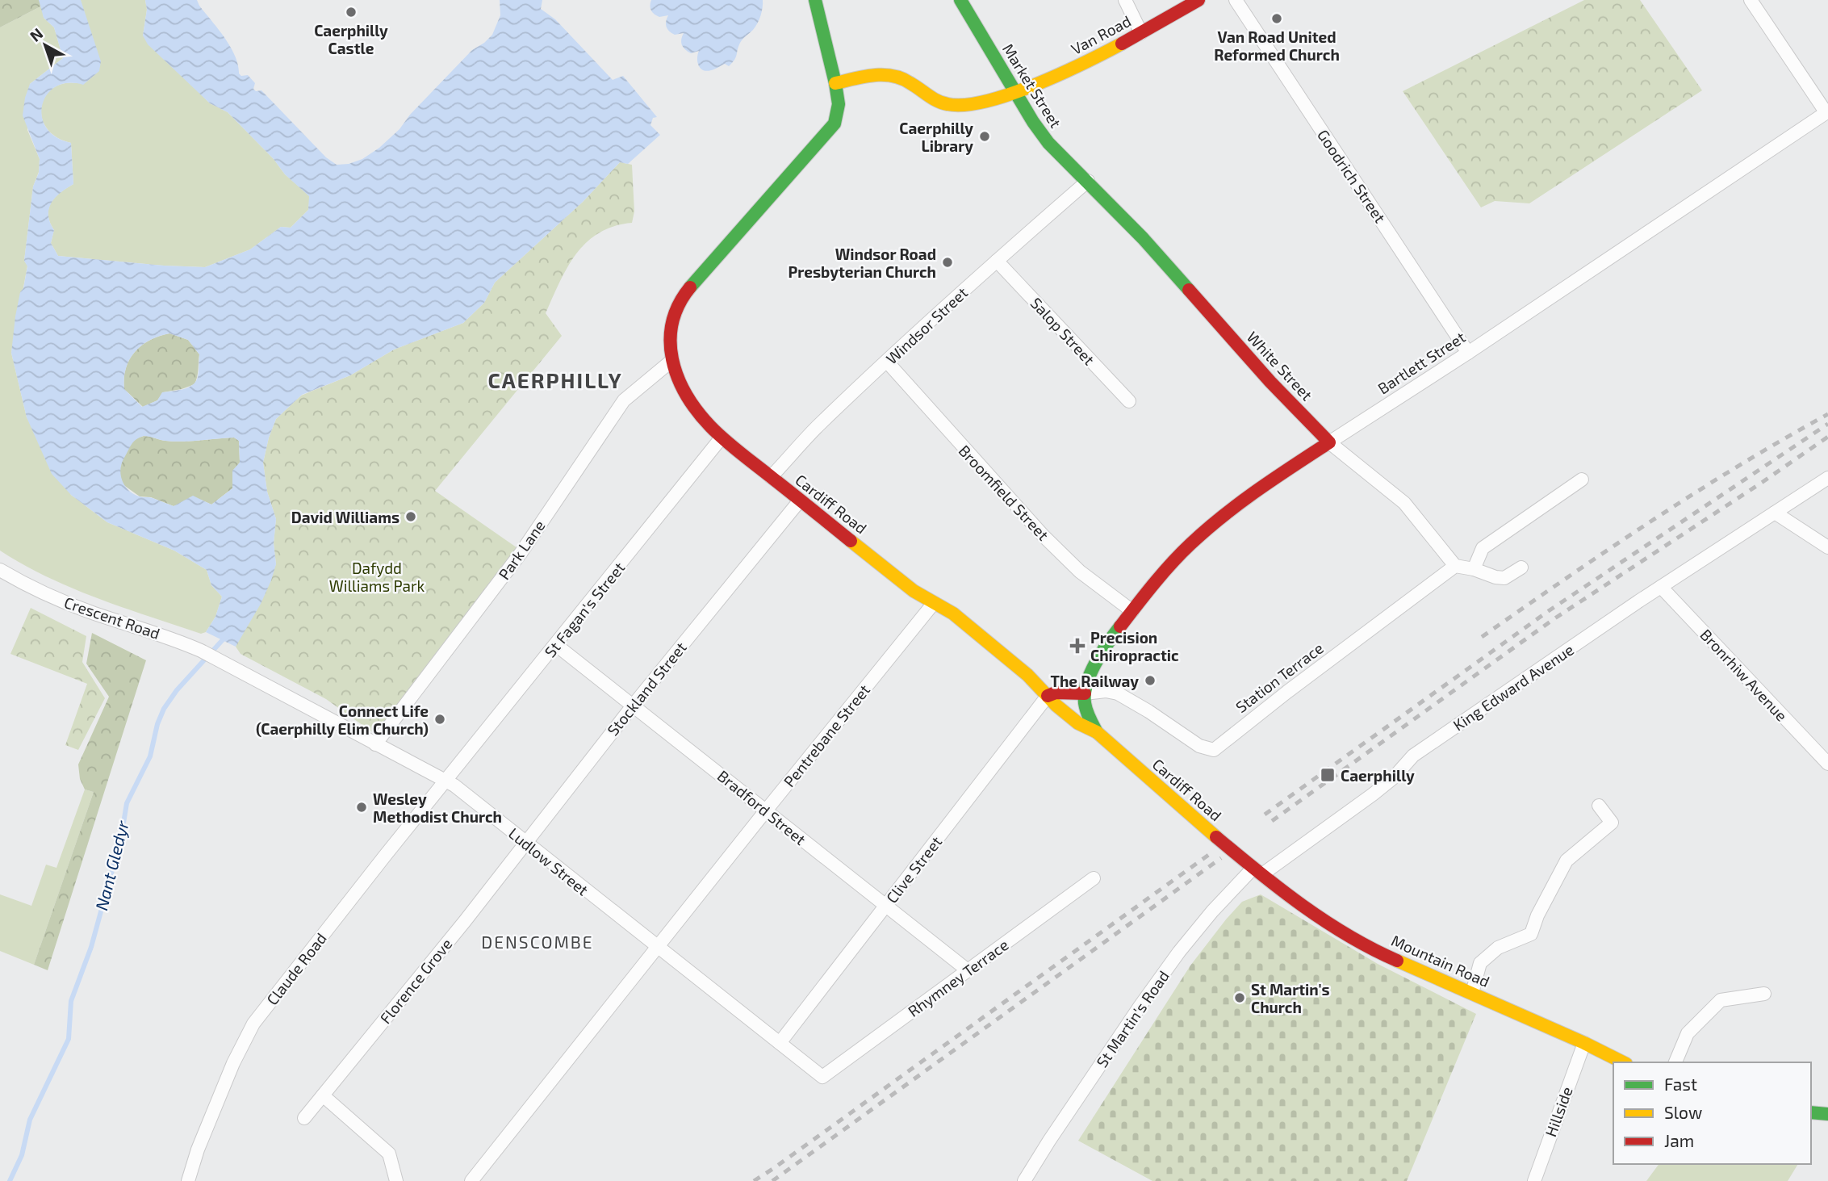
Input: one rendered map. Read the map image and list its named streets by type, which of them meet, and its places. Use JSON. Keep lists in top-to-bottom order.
{
  "streets": {
    "main road": [
      "Van Road",
      "Market Street",
      "Bartlett Street",
      "White Street",
      "Cardiff Road",
      "Station Terrace",
      "Mountain Road"
    ],
    "street": [
      "Goodrich Street",
      "Windsor Street",
      "Salop Street",
      "Broomfield Street",
      "Park Lane",
      "St Fagan's Street",
      "Crescent Road",
      "Bronrhiw Avenue",
      "King Edward Avenue",
      "Stockland Street",
      "Pentrebane Street",
      "Bradford Street",
      "Ludlow Street",
      "Clive Street",
      "Claude Road",
      "Rhymney Terrace",
      "Florence Grove",
      "St Martin's Road",
      "Hillside"
    ]
  },
  "crossings": [
    ["Van Road", "Market Street"],
    ["Van Road", "Cardiff Road"],
    ["Market Street", "Windsor Street"],
    ["Market Street", "White Street"],
    ["Goodrich Street", "Bartlett Street"],
    ["Windsor Street", "Salop Street"],
    ["Windsor Street", "White Street"],
    ["Windsor Street", "Broomfield Street"],
    ["Windsor Street", "Cardiff Road"],
    ["Bartlett Street", "White Street"],
    ["Bartlett Street", "Broomfield Street"],
    ["Bartlett Street", "Station Terrace"],
    ["White Street", "Station Terrace"],
    ["Cardiff Road", "Park Lane"],
    ["Cardiff Road", "St Fagan's Street"],
    ["Cardiff Road", "Station Terrace"],
    ["Cardiff Road", "King Edward Avenue"],
    ["Cardiff Road", "Stockland Street"],
    ["Cardiff Road", "Pentrebane Street"],
    ["Cardiff Road", "Clive Street"],
    ["Cardiff Road", "Mountain Road"],
    ["Cardiff Road", "St Martin's Road"],
    ["Park Lane", "Ludlow Street"],
    ["St Fagan's Street", "Bradford Street"],
    ["St Fagan's Street", "Ludlow Street"],
    ["St Fagan's Street", "Claude Road"],
    ["Crescent Road", "Ludlow Street"],
    ["Bronrhiw Avenue", "King Edward Avenue"],
    ["Station Terrace", "Clive Street"],
    ["King Edward Avenue", "Mountain Road"],
    ["King Edward Avenue", "St Martin's Road"],
    ["Stockland Street", "Bradford Street"],
    ["Stockland Street", "Ludlow Street"],
    ["Stockland Street", "Florence Grove"],
    ["Pentrebane Street", "Bradford Street"],
    ["Pentrebane Street", "Ludlow Street"],
    ["Bradford Street", "Clive Street"],
    ["Bradford Street", "Rhymney Terrace"],
    ["Ludlow Street", "Clive Street"],
    ["Ludlow Street", "Claude Road"],
    ["Ludlow Street", "Rhymney Terrace"],
    ["Ludlow Street", "Florence Grove"],
    ["Mountain Road", "St Martin's Road"],
    ["Mountain Road", "Hillside"]
  ],
  "districts": ["CAERPHILLY", "DENSCOMBE"],
  "water": ["Nant Gledyr"],
  "parks": ["Dafydd Williams Park"],
  "places": {
    "other": [
      "Caerphilly Castle",
      "Van Road United Reformed Church",
      "Caerphilly Library",
      "Windsor Road Presbyterian Church",
      "David Williams",
      "The Railway",
      "Connect Life (Caerphilly Elim Church)",
      "Wesley Methodist Church",
      "St Martin's Church"
    ],
    "health": ["Precision Chiropractic"],
    "transit": ["Caerphilly"]
  },
  "legend": ["Fast", "Slow", "Jam"],
  "north": "top left"
}
